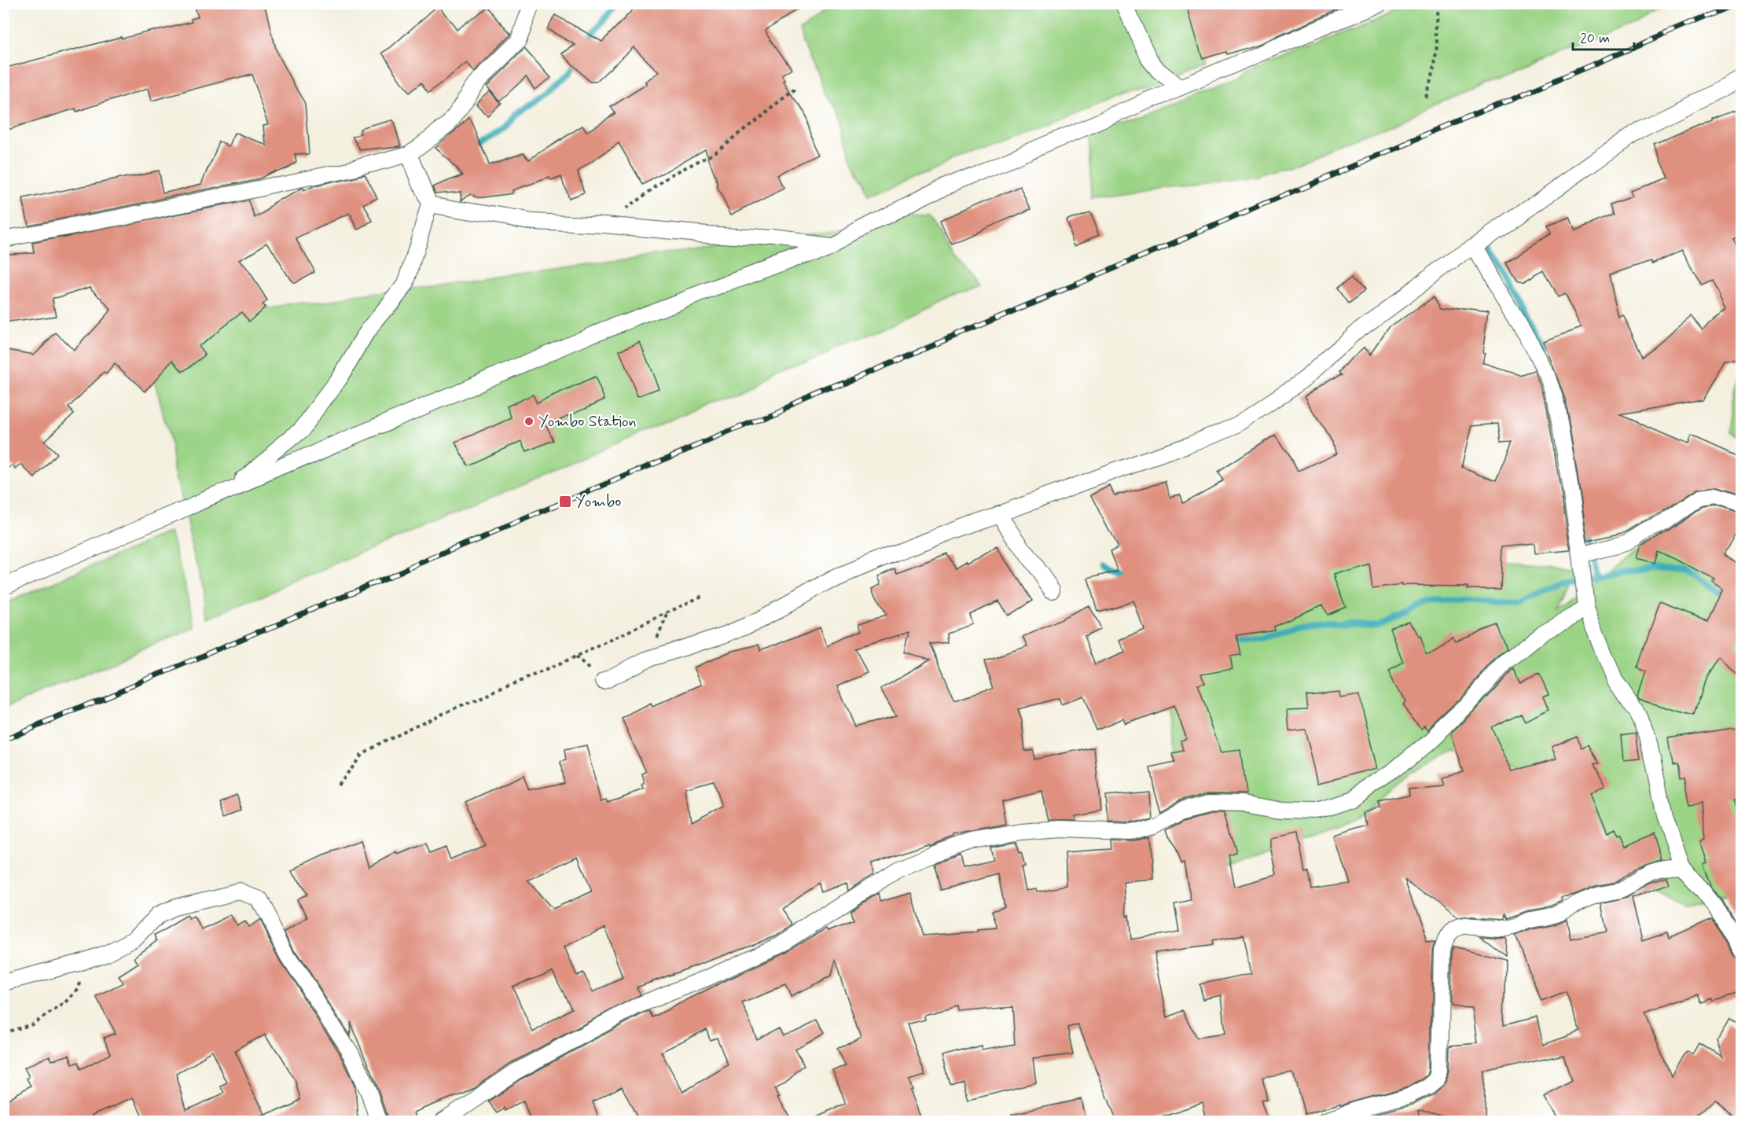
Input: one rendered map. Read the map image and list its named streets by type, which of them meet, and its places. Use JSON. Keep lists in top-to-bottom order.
{
  "places": {
    "other": ["Yombo Station"],
    "transit": ["Yombo"]
  },
  "scale_bar": "20 m"
}
